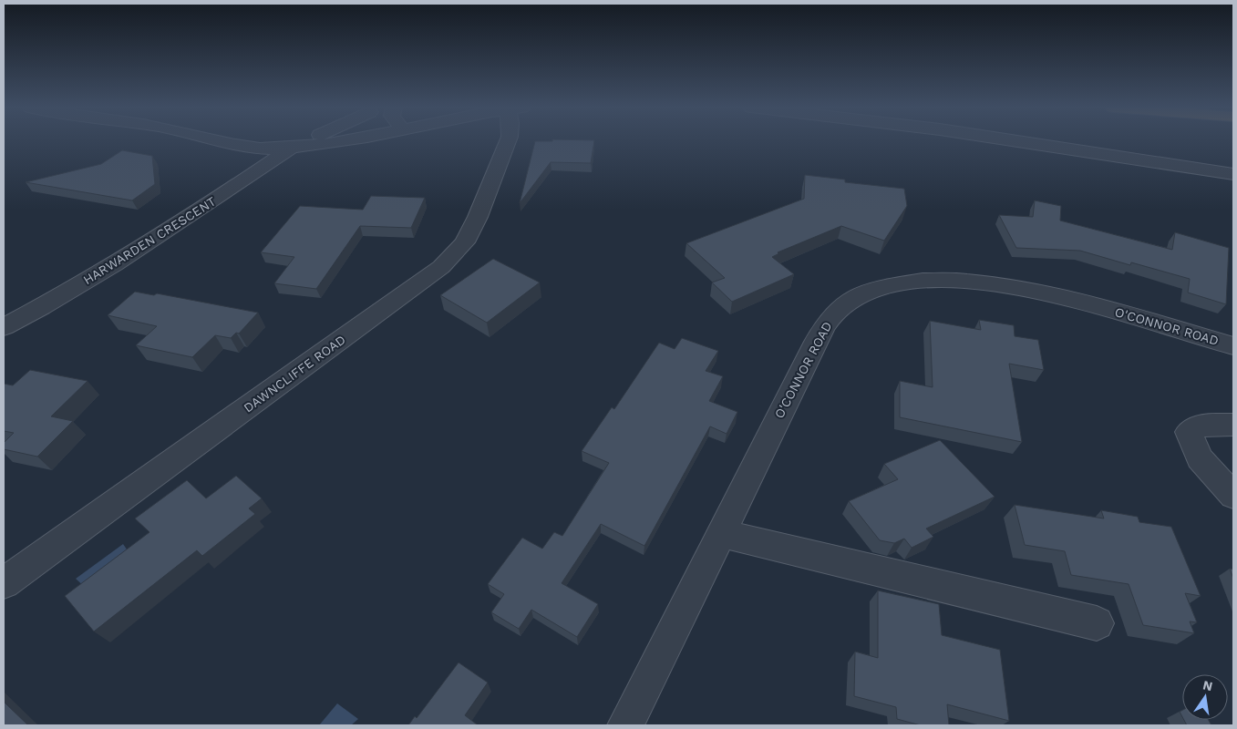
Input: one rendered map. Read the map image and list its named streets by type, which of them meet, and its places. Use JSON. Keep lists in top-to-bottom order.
{
  "streets": {
    "street": ["HARWARDEN CRESCENT", "O'CONNOR ROAD", "DAWNCLIFFE ROAD"]
  },
  "north": "top"
}
